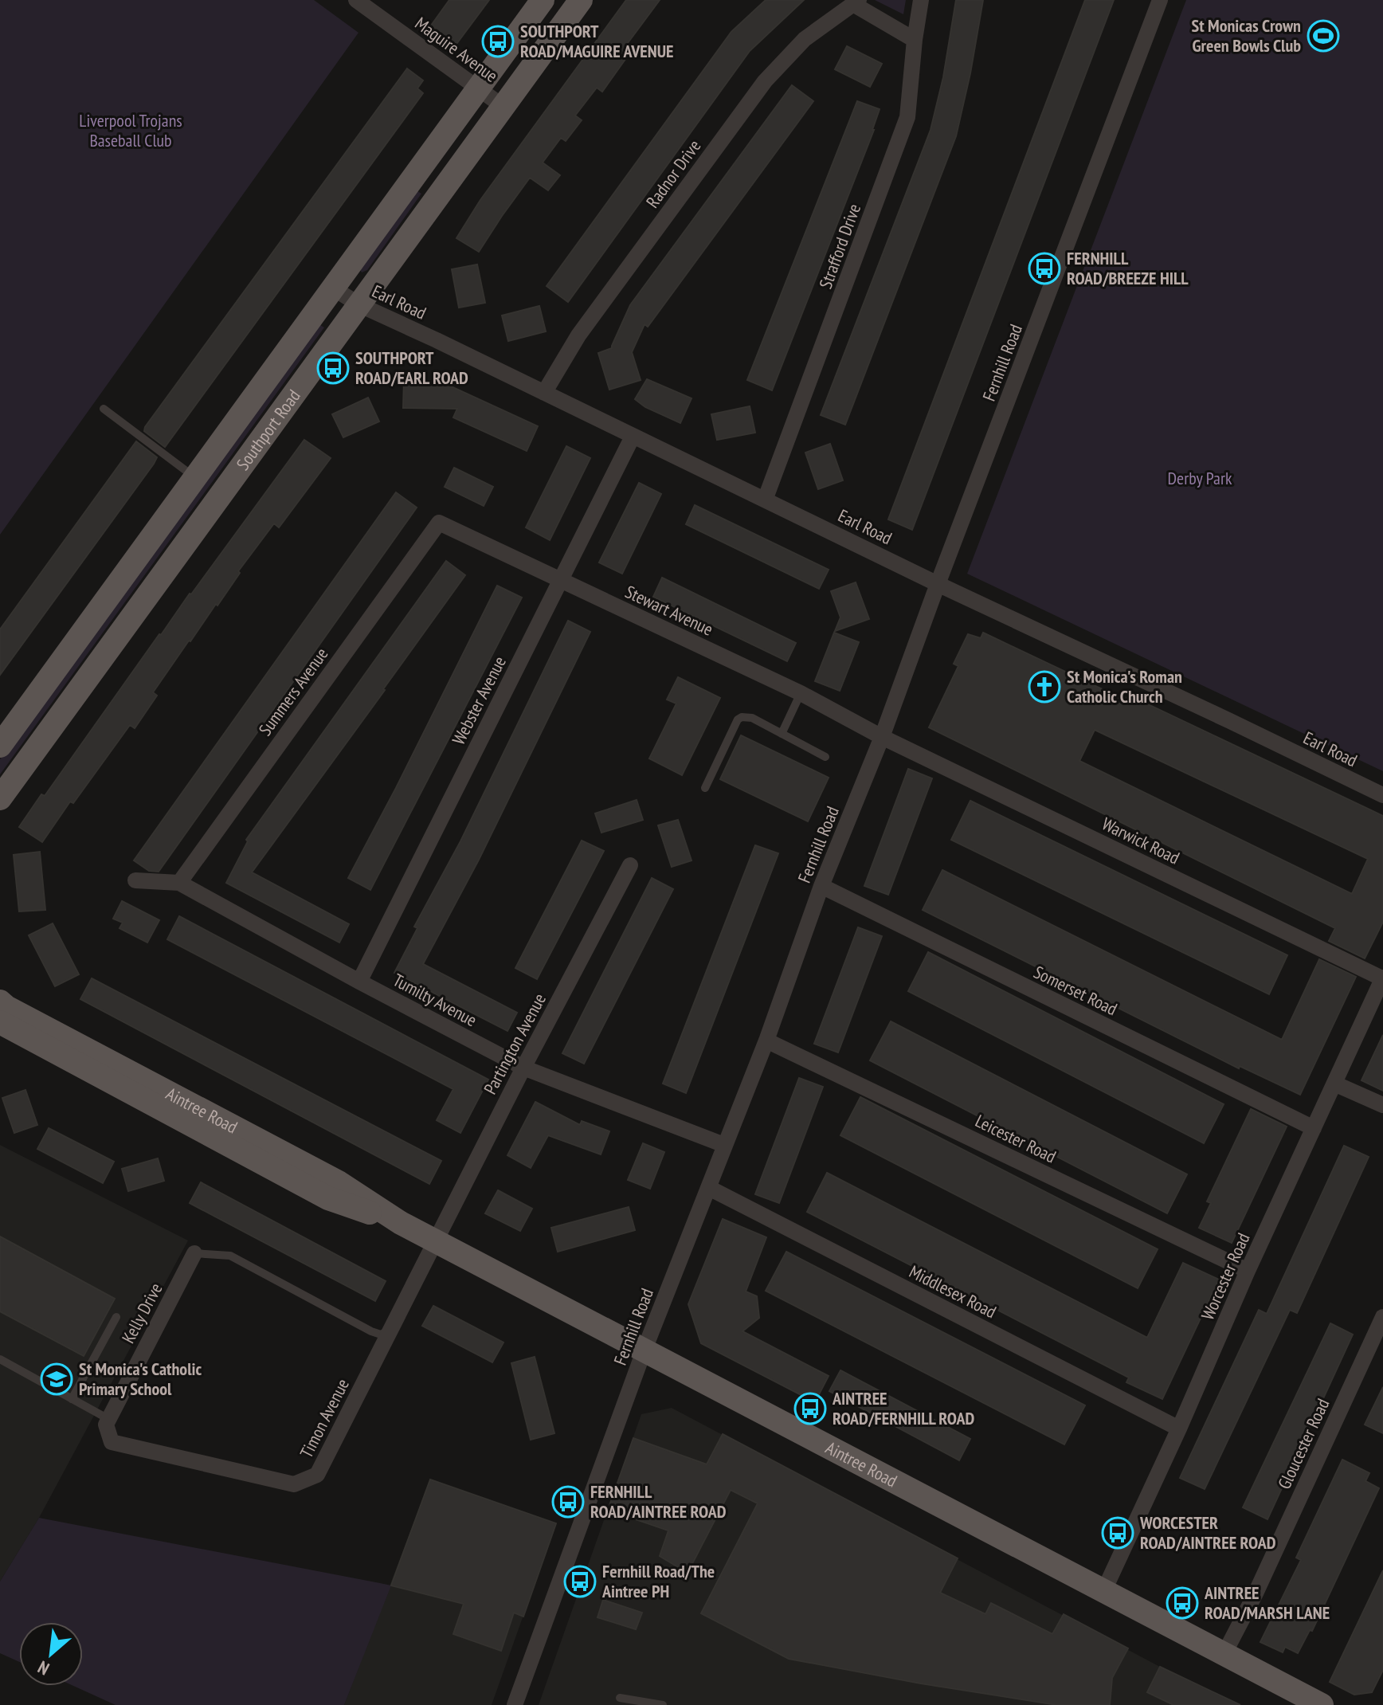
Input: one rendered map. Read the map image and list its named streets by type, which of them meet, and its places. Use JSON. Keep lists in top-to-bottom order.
{
  "streets": {
    "main road": ["Southport Road", "Aintree Road"],
    "street": [
      "Maguire Avenue",
      "Radnor Drive",
      "Strafford Drive",
      "Earl Road",
      "Fernhill Road",
      "Stewart Avenue",
      "Summers Avenue",
      "Webster Avenue",
      "Warwick Road",
      "Somerset Road",
      "Tumilty Avenue",
      "Partington Avenue",
      "Leicester Road",
      "Worcester Road",
      "Middlesex Road",
      "Kelly Drive",
      "Timon Avenue",
      "Gloucester Road"
    ]
  },
  "crossings": [
    ["Maguire Avenue", "Southport Road"],
    ["Radnor Drive", "Earl Road"],
    ["Strafford Drive", "Earl Road"],
    ["Earl Road", "Fernhill Road"],
    ["Earl Road", "Southport Road"],
    ["Earl Road", "Webster Avenue"],
    ["Fernhill Road", "Stewart Avenue"],
    ["Fernhill Road", "Warwick Road"],
    ["Fernhill Road", "Somerset Road"],
    ["Fernhill Road", "Tumilty Avenue"],
    ["Fernhill Road", "Aintree Road"],
    ["Fernhill Road", "Leicester Road"],
    ["Fernhill Road", "Middlesex Road"],
    ["Stewart Avenue", "Summers Avenue"],
    ["Stewart Avenue", "Webster Avenue"],
    ["Stewart Avenue", "Warwick Road"],
    ["Summers Avenue", "Tumilty Avenue"],
    ["Webster Avenue", "Tumilty Avenue"],
    ["Warwick Road", "Worcester Road"],
    ["Somerset Road", "Worcester Road"],
    ["Tumilty Avenue", "Partington Avenue"],
    ["Partington Avenue", "Aintree Road"],
    ["Partington Avenue", "Timon Avenue"],
    ["Aintree Road", "Worcester Road"],
    ["Aintree Road", "Timon Avenue"],
    ["Aintree Road", "Gloucester Road"],
    ["Leicester Road", "Worcester Road"],
    ["Worcester Road", "Middlesex Road"],
    ["Kelly Drive", "Timon Avenue"]
  ],
  "parks": ["Liverpool Trojans Baseball Club", "Derby Park"],
  "places": {
    "sports": ["St Monicas Crown Green Bowls Club"],
    "bus stop": [
      "SOUTHPORT ROAD/MAGUIRE AVENUE",
      "FERNHILL ROAD/BREEZE HILL",
      "SOUTHPORT ROAD/EARL ROAD",
      "AINTREE ROAD/FERNHILL ROAD",
      "FERNHILL ROAD/AINTREE ROAD",
      "WORCESTER ROAD/AINTREE ROAD",
      "Fernhill Road/The Aintree PH",
      "AINTREE ROAD/MARSH LANE"
    ],
    "church": ["St Monica's Roman Catholic Church"],
    "school or university": ["St Monica's Catholic Primary School"]
  },
  "north": "bottom left"
}
